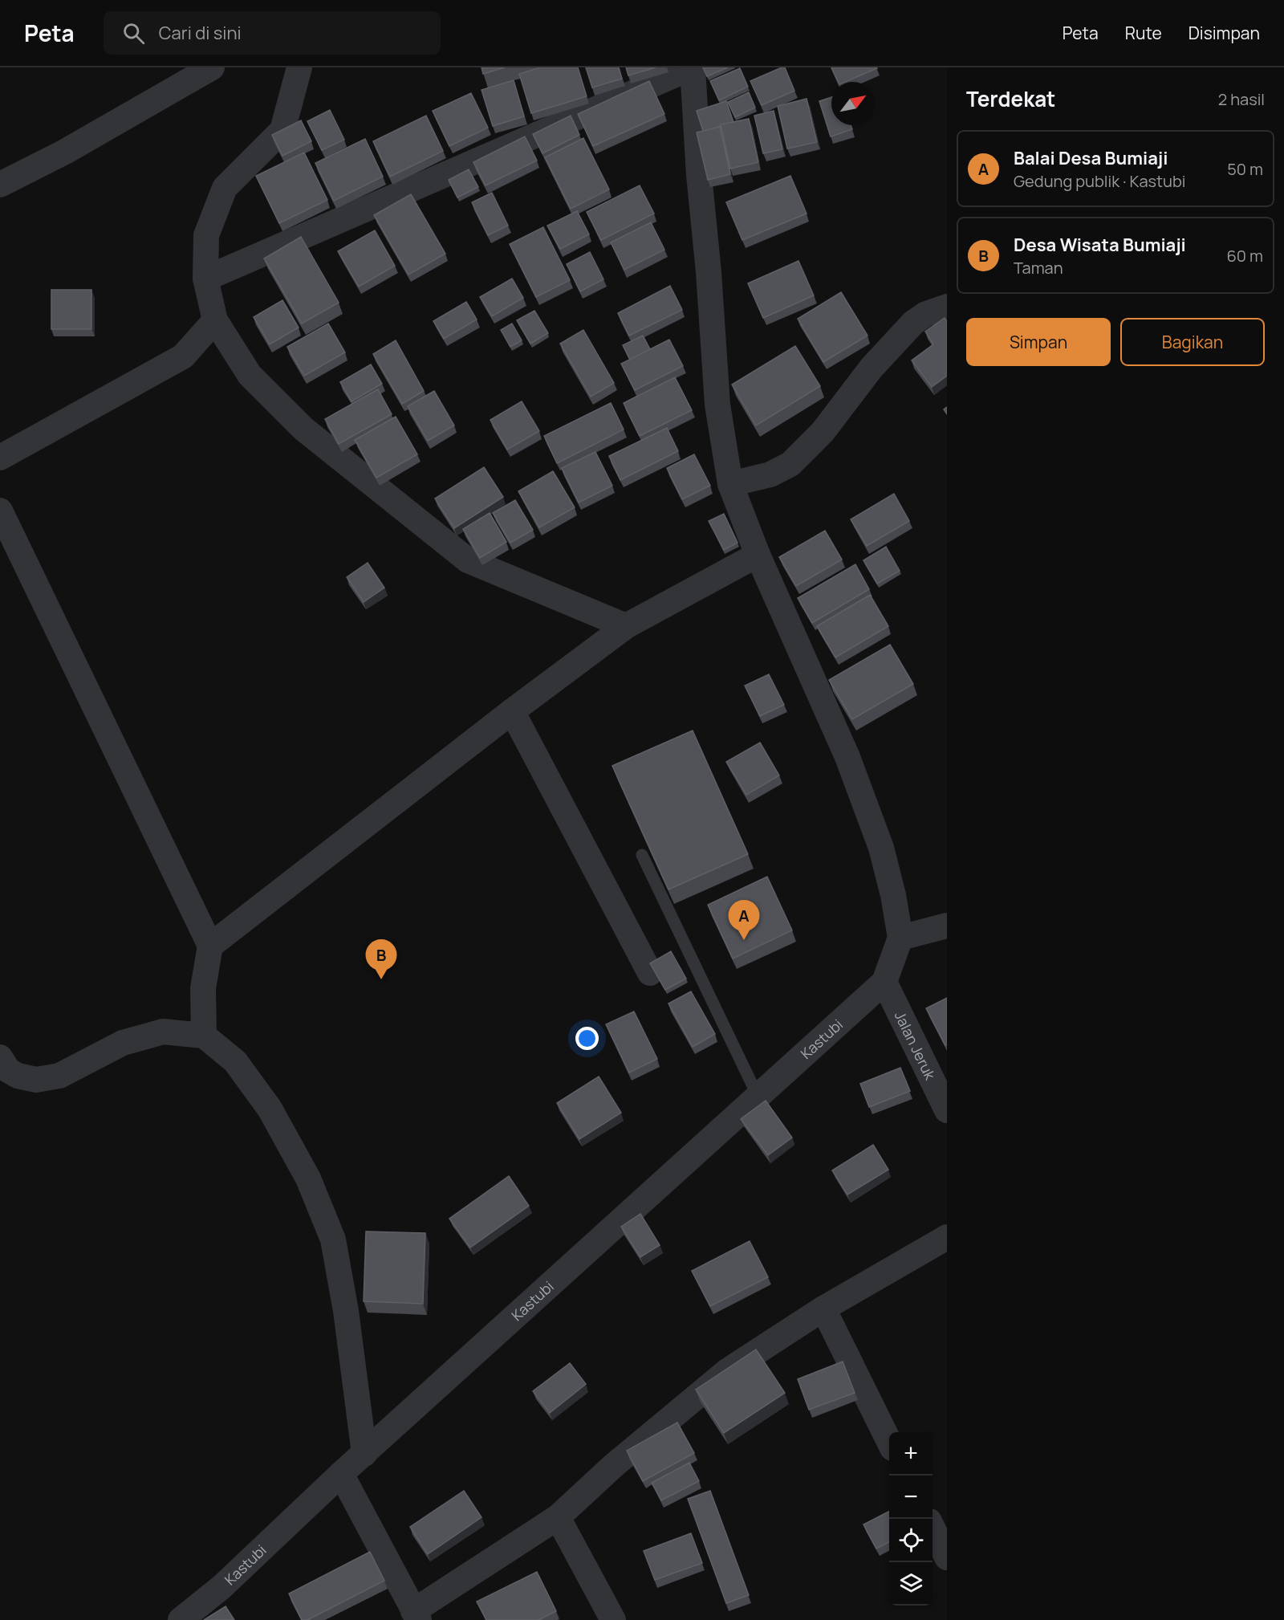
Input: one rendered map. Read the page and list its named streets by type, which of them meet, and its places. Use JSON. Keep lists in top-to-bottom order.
{
  "streets": {
    "street": ["Kastubi", "Jalan Jeruk"]
  },
  "crossings": [
    ["Kastubi", "Jalan Jeruk"]
  ],
  "north": "top right",
  "page": {
    "header": "Peta",
    "search": "Cari di sini",
    "nav": ["Peta", "Rute", "Disimpan"],
    "heading": ["Terdekat", "2 hasil"],
    "list": [
      {
        "mark": "A",
        "name": "Balai Desa Bumiaji",
        "note": "Gedung publik · Kastubi",
        "value": "50 m"
      },
      {
        "mark": "B",
        "name": "Desa Wisata Bumiaji",
        "note": "Taman",
        "value": "60 m"
      }
    ],
    "buttons": ["Simpan", "Bagikan"],
    "pins": ["A", "B"],
    "map_buttons": ["+", "−"]
  }
}
